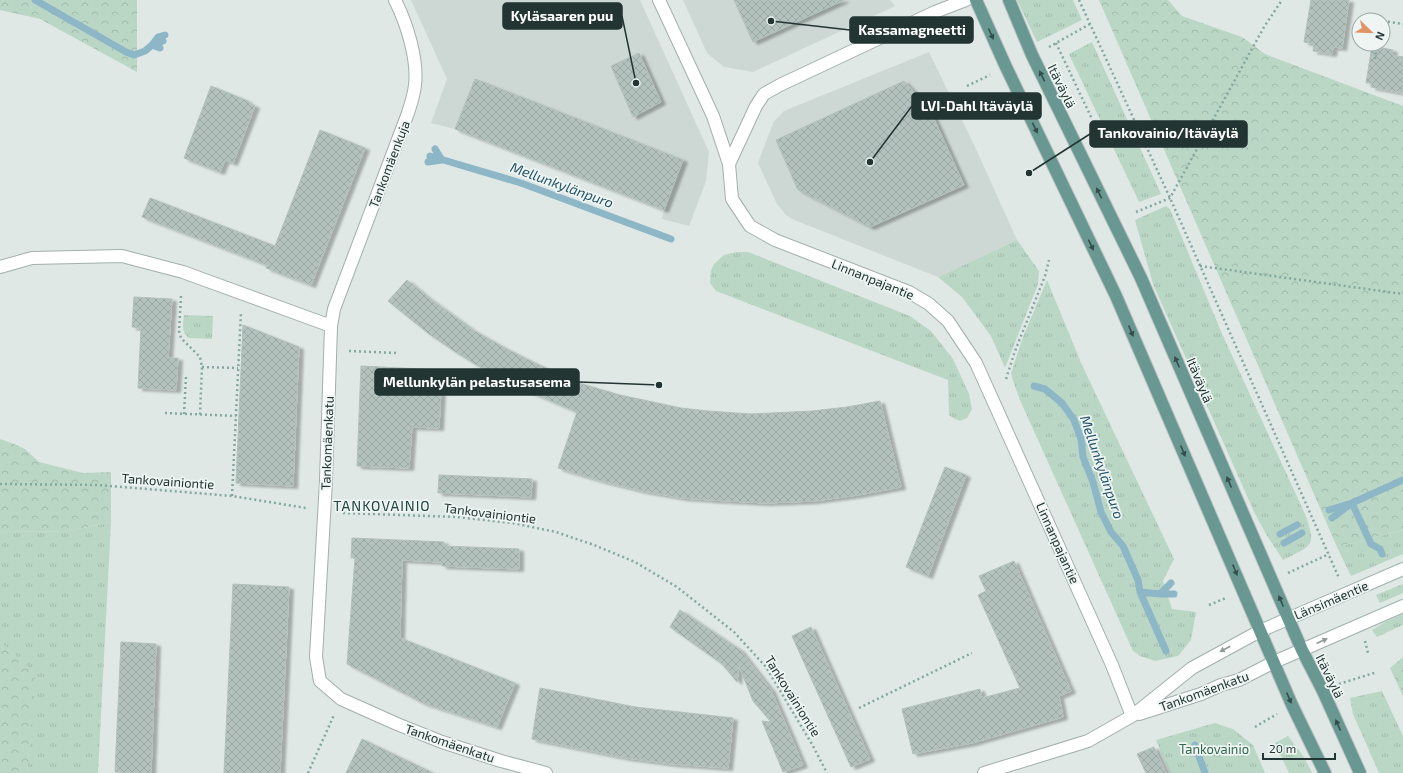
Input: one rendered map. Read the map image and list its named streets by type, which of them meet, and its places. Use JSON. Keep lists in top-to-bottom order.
{
  "streets": {
    "main road": ["Itäväylä"],
    "street": [
      "Tankomäenkuja",
      "Linnanpajantie",
      "Tankomäenkatu",
      "Länsimäentie"
    ],
    "path": ["Tankovainiontie"]
  },
  "crossings": [
    ["Itäväylä", "Länsimäentie"],
    ["Tankomäenkuja", "Tankomäenkatu"],
    ["Linnanpajantie", "Tankomäenkatu"],
    ["Tankomäenkatu", "Tankovainiontie"],
    ["Tankomäenkatu", "Länsimäentie"]
  ],
  "districts": ["TANKOVAINIO"],
  "water": ["Mellunkylänpuro"],
  "parks": ["Tankovainio"],
  "places": [
    "Kassamagneetti",
    "Kyläsaaren puu",
    "LVI-Dahl Itäväylä",
    "Tankovainio/Itäväylä",
    "Mellunkylän pelastusasema"
  ],
  "scale_bar": "20 m",
  "north": "bottom right"
}
